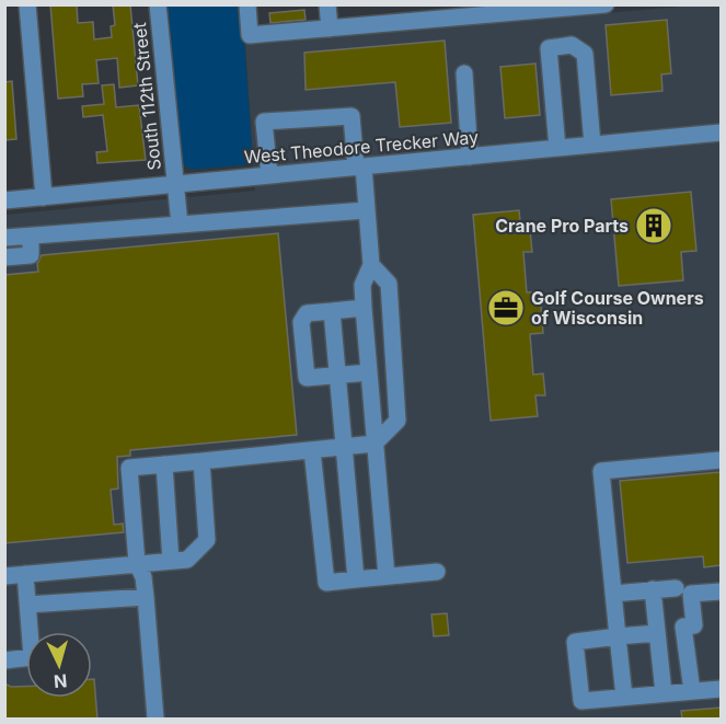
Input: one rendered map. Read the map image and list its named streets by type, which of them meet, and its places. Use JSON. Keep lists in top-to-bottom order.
{
  "streets": {
    "street": ["South 112th Street", "West Theodore Trecker Way"]
  },
  "crossings": [
    ["South 112th Street", "West Theodore Trecker Way"]
  ],
  "places": {
    "building": ["Crane Pro Parts"],
    "office": ["Golf Course Owners of Wisconsin"]
  },
  "north": "bottom"
}
